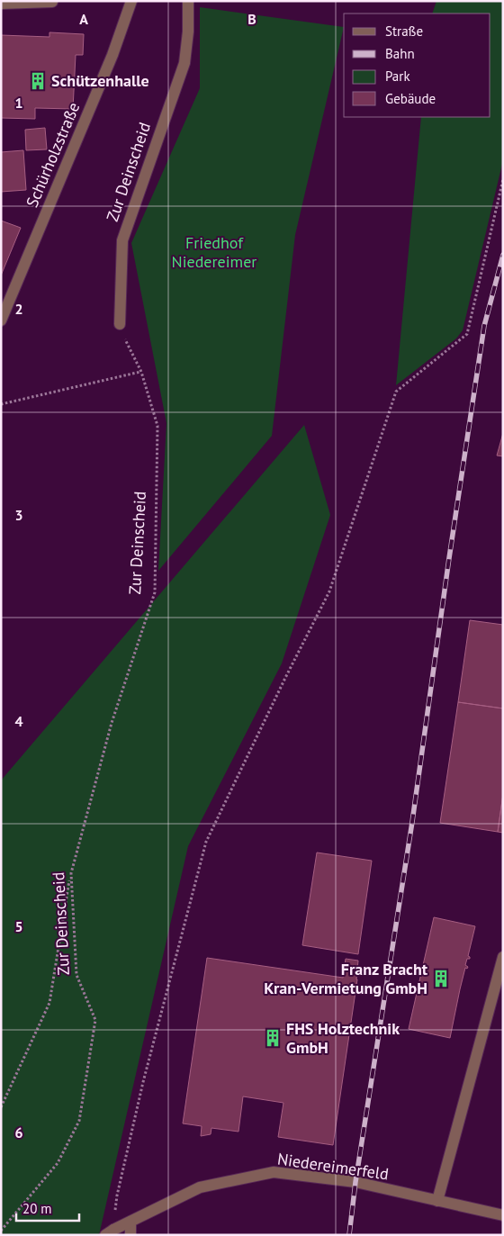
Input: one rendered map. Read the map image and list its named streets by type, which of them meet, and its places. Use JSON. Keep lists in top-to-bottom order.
{
  "streets": {
    "street": ["Schürholzstraße", "Zur Deinscheid", "Niedereimerfeld"]
  },
  "parks": ["Friedhof Niedereimer"],
  "places": {
    "building": ["Schützenhalle", "Franz Bracht Kran-Vermietung GmbH", "FHS Holztechnik GmbH"]
  },
  "legend": [
    "Straße",
    "Bahn",
    "Park",
    "Gebäude"
  ],
  "scale_bar": "20 m",
  "grid": {
    "columns": ["A", "B"],
    "rows": [
      "1",
      "2",
      "3",
      "4",
      "5",
      "6"
    ]
  }
}
